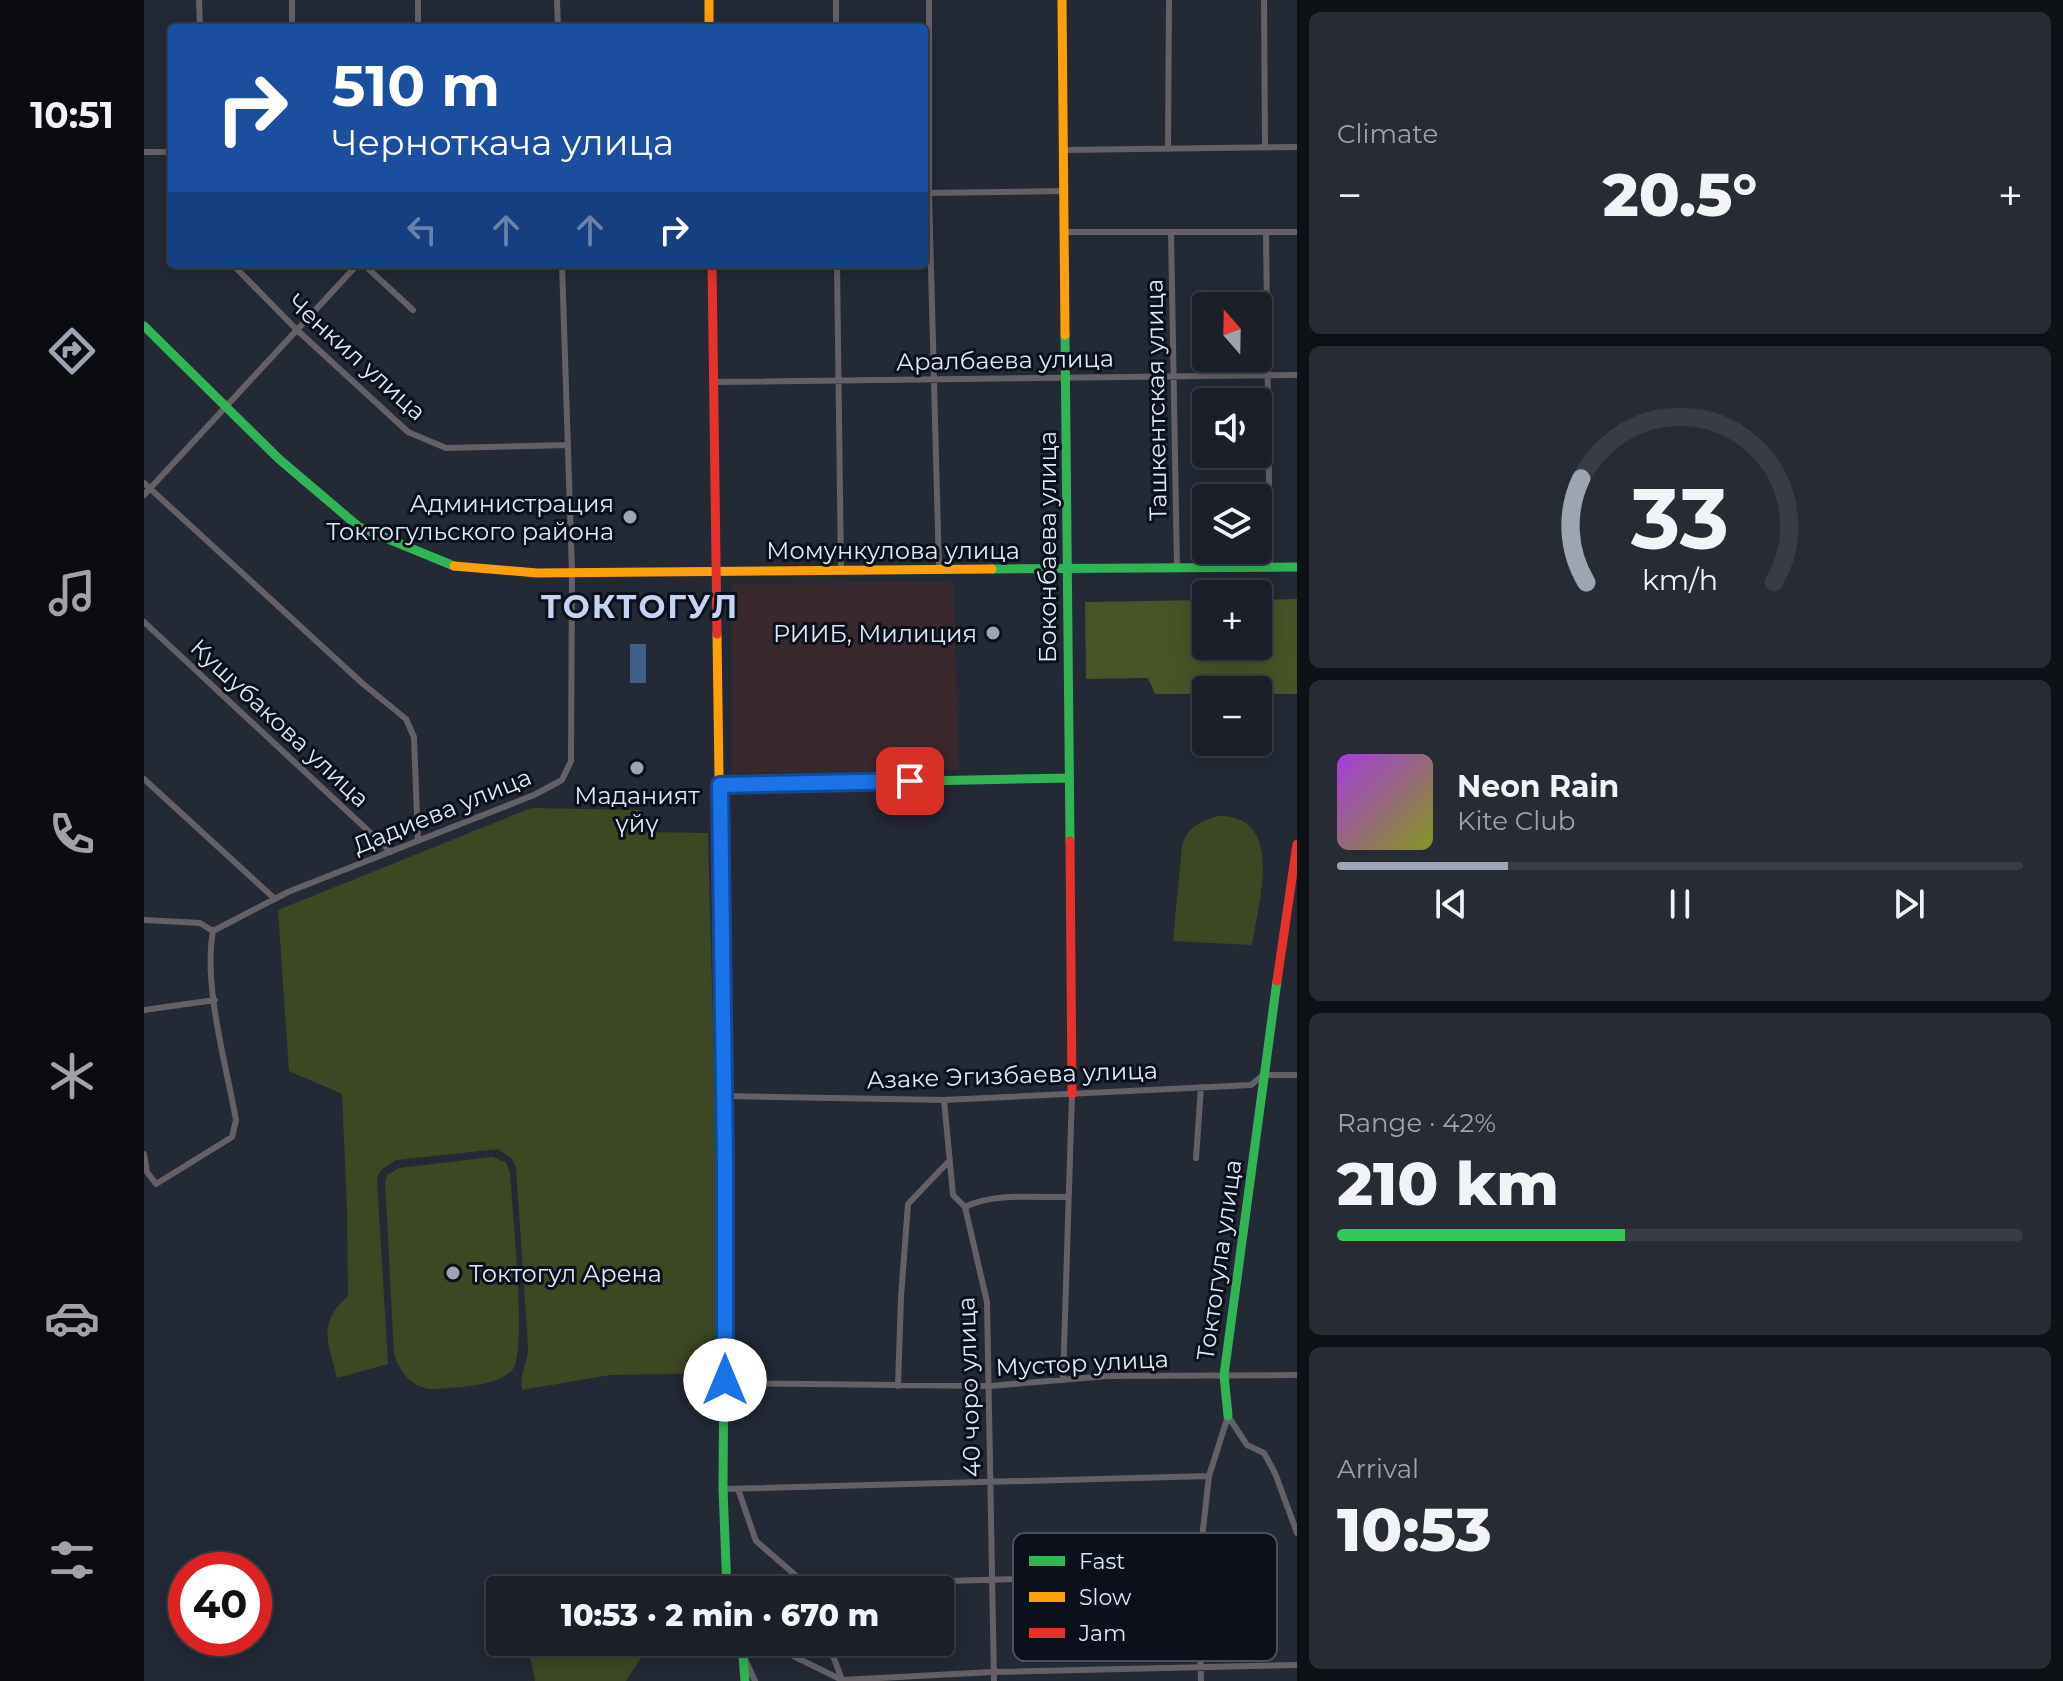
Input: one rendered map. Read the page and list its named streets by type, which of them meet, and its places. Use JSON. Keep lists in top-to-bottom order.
{
  "streets": {
    "street": [
      "Ченкил улица",
      "Аралбаева улица",
      "Ташкентская улица",
      "Боконбаева улица",
      "Момункулова улица",
      "Кушубакова улица",
      "Дадиева улица",
      "Азаке Эгизбаева улица",
      "Токтогула улица",
      "Мустор улица",
      "40 чоро улица"
    ]
  },
  "crossings": [
    ["Ченкил улица", "Дадиева улица"],
    ["Аралбаева улица", "Ташкентская улица"],
    ["Аралбаева улица", "Боконбаева улица"],
    ["Ташкентская улица", "Момункулова улица"],
    ["Боконбаева улица", "Момункулова улица"],
    ["Боконбаева улица", "Азаке Эгизбаева улица"],
    ["Момункулова улица", "Дадиева улица"],
    ["Кушубакова улица", "Дадиева улица"],
    ["Азаке Эгизбаева улица", "Токтогула улица"],
    ["Азаке Эгизбаева улица", "40 чоро улица"],
    ["Токтогула улица", "Мустор улица"],
    ["Мустор улица", "40 чоро улица"]
  ],
  "districts": ["ТОКТОГУЛ"],
  "places": [
    "Администрация Токтогульского района",
    "РИИБ, Милиция",
    "Маданият үйү",
    "Токтогул Арена"
  ],
  "legend": ["Fast", "Slow", "Jam"],
  "north": "top",
  "page": {
    "tabs": "10:51",
    "tile": [
      "Climate",
      ["Range · 42%", "210 km"],
      ["Arrival", "10:53"]
    ],
    "turn": ["510 m", "Черноткача улица"],
    "heat": ["−", "20.5°", "+"],
    "map_buttons": ["+", "−"],
    "song": ["Neon Rain", "Kite Club"],
    "limit": "40",
    "trip": "10:53 · 2 min · 670 m",
    "gauge": ["33", "km/h"]
  }
}
